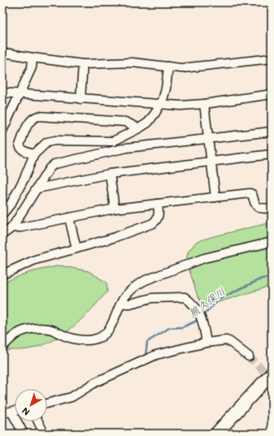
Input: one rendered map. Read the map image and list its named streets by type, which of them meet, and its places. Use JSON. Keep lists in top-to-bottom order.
{
  "water": ["熊久保川"],
  "north": "bottom left"
}
